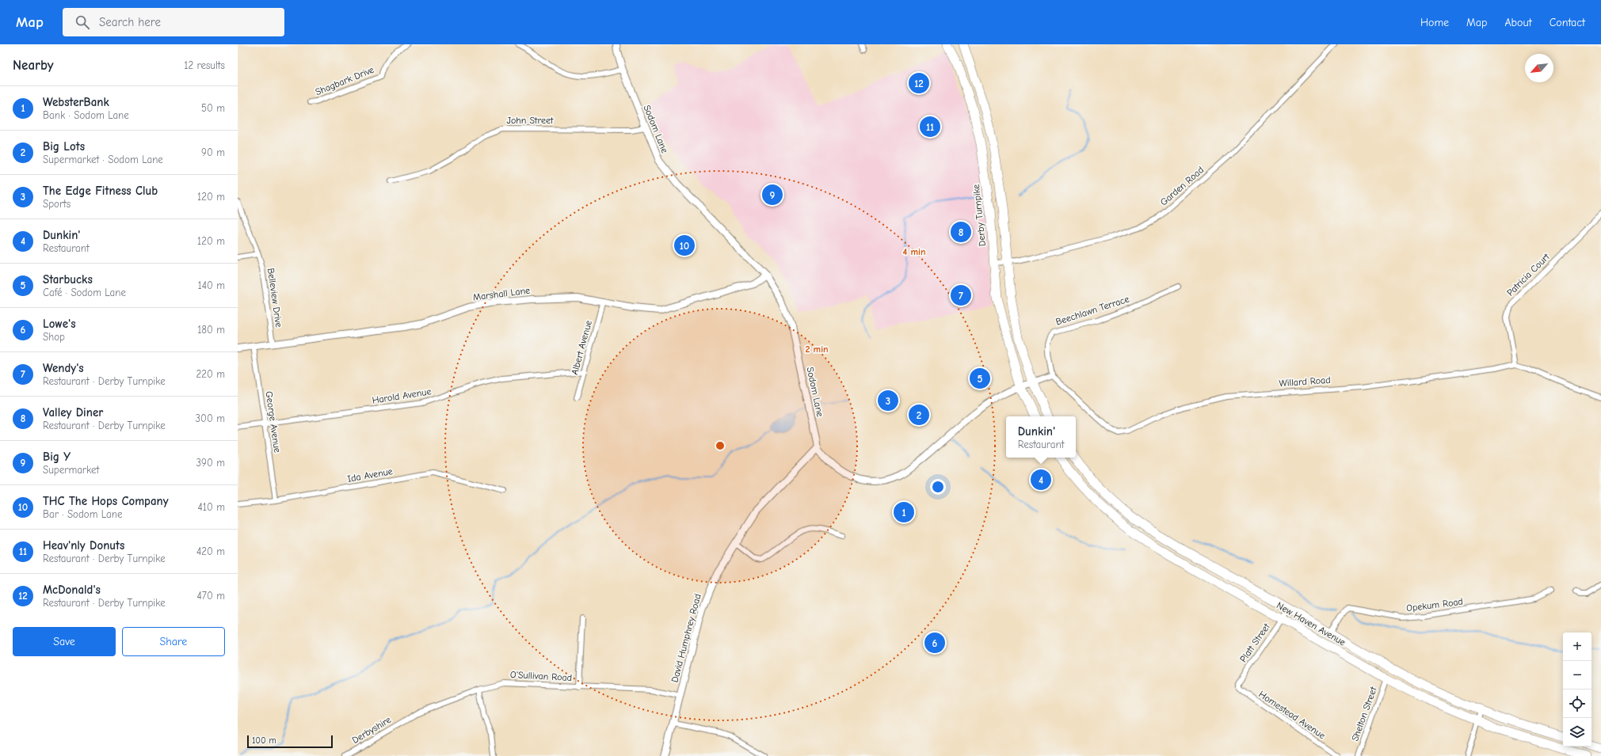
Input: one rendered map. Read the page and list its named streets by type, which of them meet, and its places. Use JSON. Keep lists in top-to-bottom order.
{
  "streets": {
    "highway": ["Derby Turnpike", "New Haven Avenue"],
    "street": [
      "Shagbark Drive",
      "John Street",
      "Sodom Lane",
      "Garden Road",
      "Patricia Court",
      "Marshall Lane",
      "Belleview Drive",
      "Beechlawn Terrace",
      "Albert Avenue",
      "Willard Road",
      "Harold Avenue",
      "George Avenue",
      "Ida Avenue",
      "Opekum Road",
      "David Humphrey Road",
      "Platt Street",
      "O'Sullivan Road",
      "Shelton Street",
      "Homestead Avenue",
      "Derbyshire"
    ]
  },
  "crossings": [
    ["John Street", "Sodom Lane"],
    ["Sodom Lane", "Derby Turnpike"],
    ["Sodom Lane", "Marshall Lane"],
    ["Sodom Lane", "David Humphrey Road"],
    ["Garden Road", "Derby Turnpike"],
    ["Patricia Court", "Willard Road"],
    ["Marshall Lane", "Belleview Drive"],
    ["Marshall Lane", "Albert Avenue"],
    ["Marshall Lane", "George Avenue"],
    ["Beechlawn Terrace", "Willard Road"],
    ["Albert Avenue", "Harold Avenue"],
    ["Harold Avenue", "George Avenue"],
    ["George Avenue", "Ida Avenue"],
    ["Opekum Road", "New Haven Avenue"],
    ["New Haven Avenue", "Platt Street"],
    ["New Haven Avenue", "Shelton Street"],
    ["David Humphrey Road", "O'Sullivan Road"],
    ["Platt Street", "Homestead Avenue"],
    ["O'Sullivan Road", "Derbyshire"]
  ],
  "scale_bar": "100 m",
  "north": "bottom left",
  "page": {
    "header": "Map",
    "search": "Search here",
    "nav": [
      "Home",
      "Map",
      "About",
      "Contact"
    ],
    "heading": ["Nearby", "12 results"],
    "pins": [
      "12",
      "11",
      "9",
      "8",
      "10",
      "7",
      "5",
      "3",
      "2",
      "4",
      "1",
      "6"
    ],
    "list": [
      {
        "mark": "1",
        "name": "WebsterBank",
        "note": "Bank · Sodom Lane",
        "value": "50 m"
      },
      {
        "mark": "2",
        "name": "Big Lots",
        "note": "Supermarket · Sodom Lane",
        "value": "90 m"
      },
      {
        "mark": "3",
        "name": "The Edge Fitness Club",
        "note": "Sports",
        "value": "120 m"
      },
      {
        "mark": "4",
        "name": "Dunkin'",
        "note": "Restaurant",
        "value": "120 m"
      },
      {
        "mark": "5",
        "name": "Starbucks",
        "note": "Café · Sodom Lane",
        "value": "140 m"
      },
      {
        "mark": "6",
        "name": "Lowe's",
        "note": "Shop",
        "value": "180 m"
      },
      {
        "mark": "7",
        "name": "Wendy's",
        "note": "Restaurant · Derby Turnpike",
        "value": "220 m"
      },
      {
        "mark": "8",
        "name": "Valley Diner",
        "note": "Restaurant · Derby Turnpike",
        "value": "300 m"
      },
      {
        "mark": "9",
        "name": "Big Y",
        "note": "Supermarket",
        "value": "390 m"
      },
      {
        "mark": "10",
        "name": "THC The Hops Company",
        "note": "Bar · Sodom Lane",
        "value": "410 m"
      },
      {
        "mark": "11",
        "name": "Heav'nly Donuts",
        "note": "Restaurant · Derby Turnpike",
        "value": "420 m"
      },
      {
        "mark": "12",
        "name": "McDonald's",
        "note": "Restaurant · Derby Turnpike",
        "value": "470 m"
      }
    ],
    "popup": ["Dunkin'", "Restaurant"],
    "buttons": ["Save", "Share"],
    "map_buttons": ["+", "−"],
    "scale": "100 m"
  },
  "rings": ["4 min", "2 min"]
}
